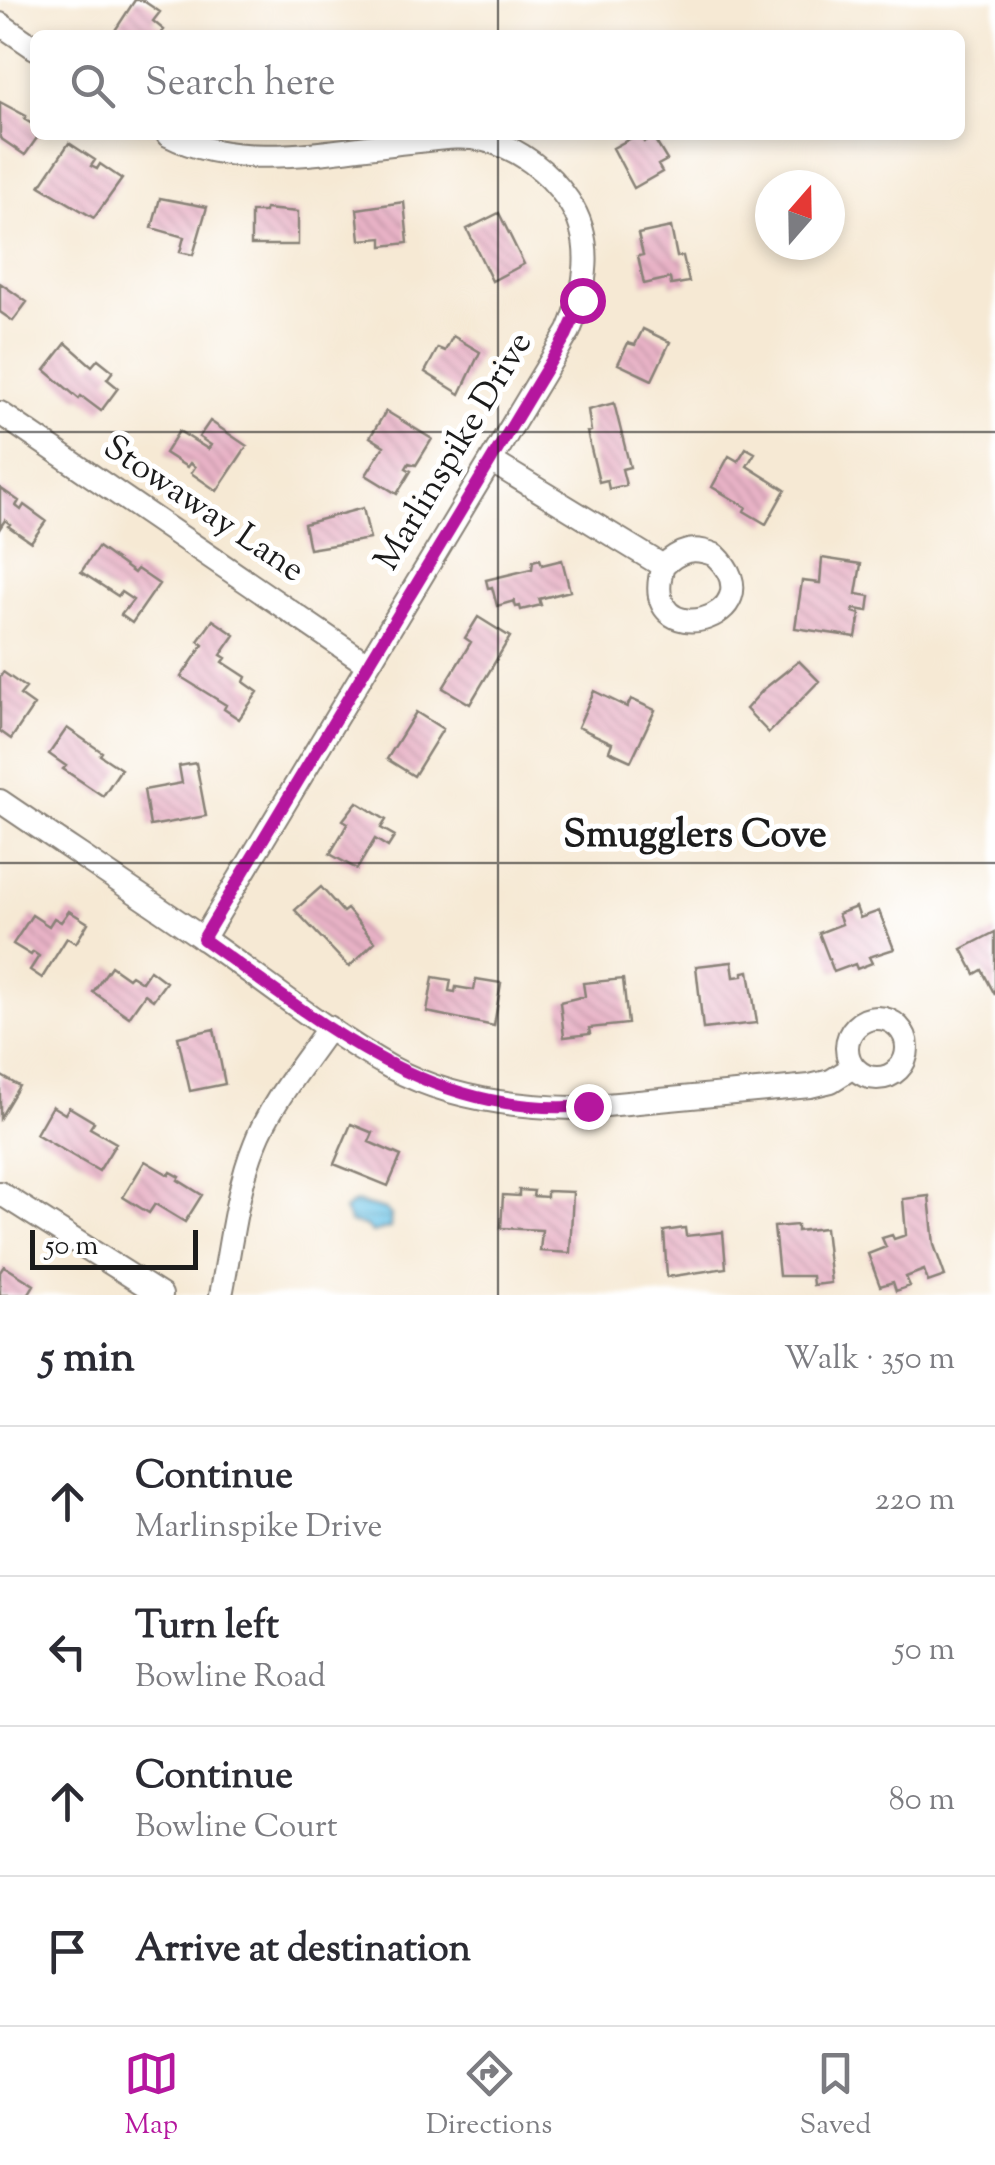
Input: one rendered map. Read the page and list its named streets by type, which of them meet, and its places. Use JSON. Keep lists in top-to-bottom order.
{
  "streets": {
    "street": ["Marlinspike Drive", "Stowaway Lane"]
  },
  "crossings": [
    ["Marlinspike Drive", "Stowaway Lane"]
  ],
  "districts": ["Smugglers Cove"],
  "scale_bar": "50 m",
  "north": "top",
  "page": {
    "search": "Search here",
    "scale": "50 m",
    "heading": ["5 min", "Walk · 350 m"],
    "list": [
      ["Continue", "Marlinspike Drive", "220 m"],
      ["Turn left", "Bowline Road", "50 m"],
      ["Continue", "Bowline Court", "80 m"],
      "Arrive at destination"
    ],
    "nav": ["Map", "Directions", "Saved"]
  }
}
